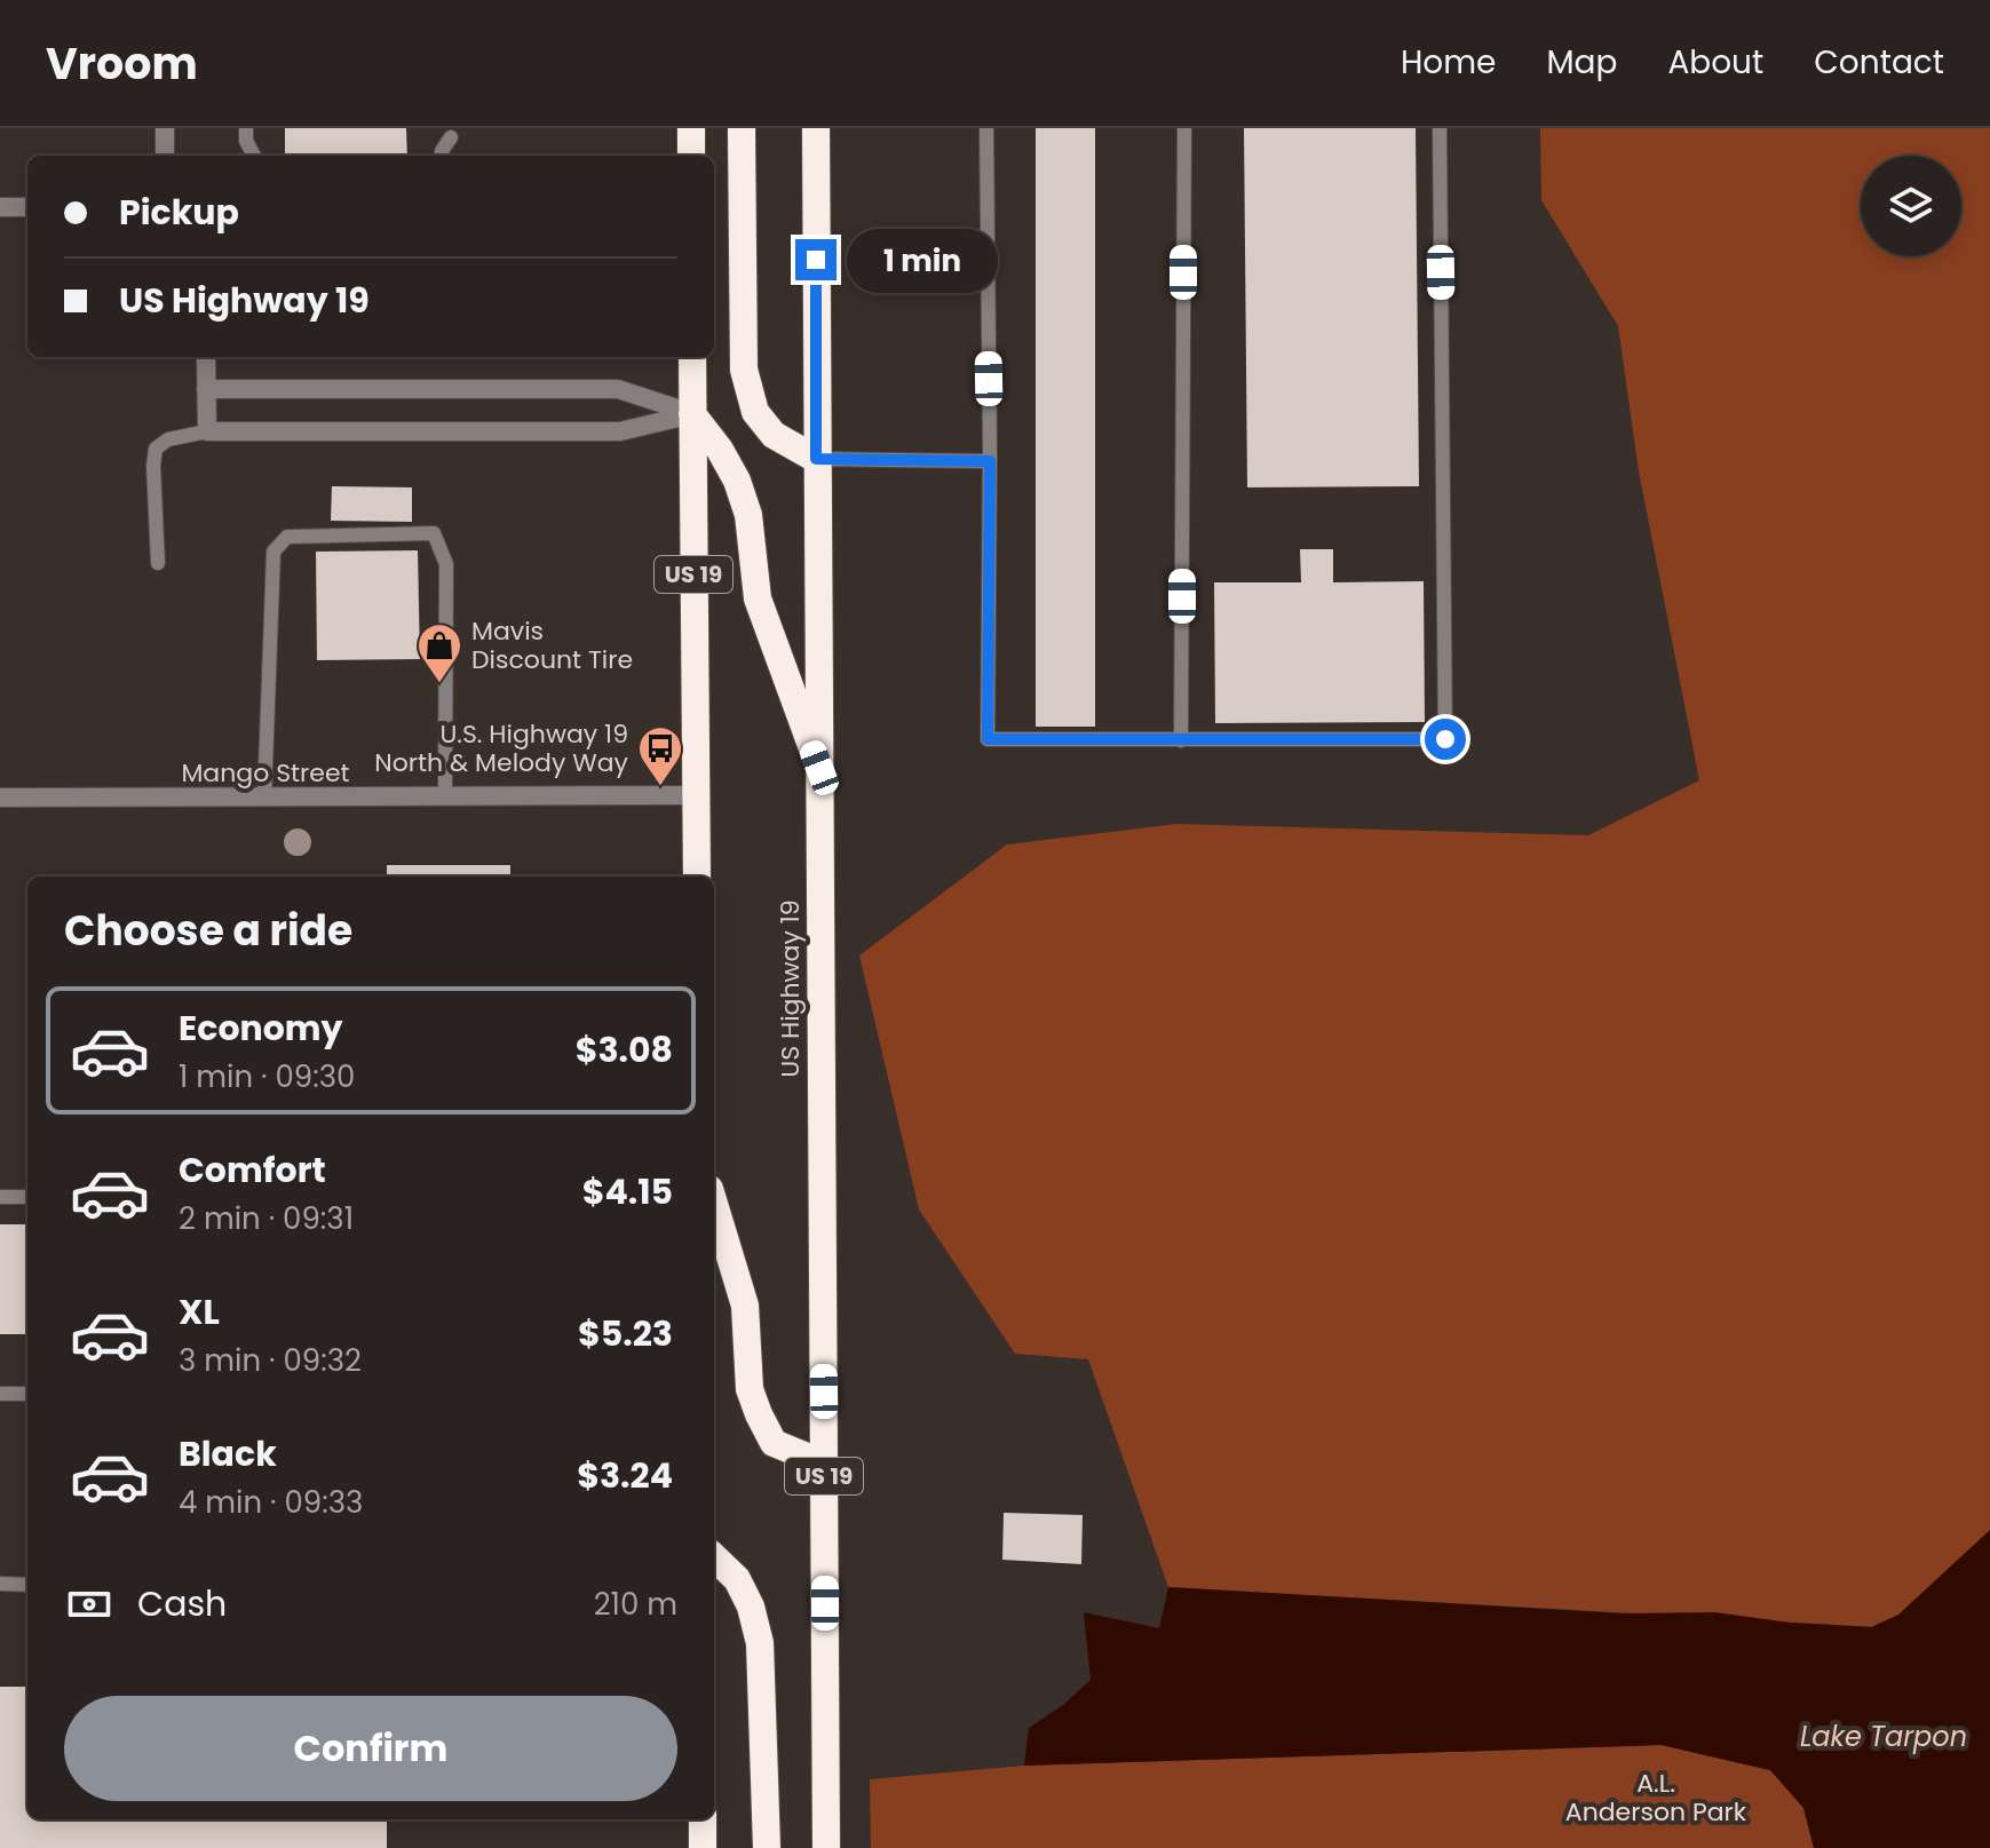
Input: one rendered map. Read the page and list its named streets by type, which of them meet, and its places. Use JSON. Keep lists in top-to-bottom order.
{
  "streets": {
    "highway": ["US 19", "US Highway 19"],
    "street": ["Mango Street"]
  },
  "crossings": [
    ["US 19", "Mango Street"]
  ],
  "water": ["Lake Tarpon"],
  "parks": ["A.L. Anderson Park"],
  "places": {
    "shop": ["Mavis Discount Tire"],
    "bus stop": ["U.S. Highway 19 North & Melody Way"]
  },
  "page": {
    "header": "Vroom",
    "nav": [
      "Home",
      "Map",
      "About",
      "Contact"
    ],
    "banner": ["Pickup", "US Highway 19"],
    "bubble": "1 min",
    "heading": "Choose a ride",
    "list": [
      {
        "name": "Economy",
        "note": "1 min · 09:30",
        "value": "$3.08"
      },
      {
        "name": "Comfort",
        "note": "2 min · 09:31",
        "value": "$4.15"
      },
      {
        "name": "XL",
        "note": "3 min · 09:32",
        "value": "$5.23"
      },
      {
        "name": "Black",
        "note": "4 min · 09:33",
        "value": "$3.24"
      }
    ],
    "pay": ["Cash", "210 m"],
    "buttons": "Confirm"
  }
}
